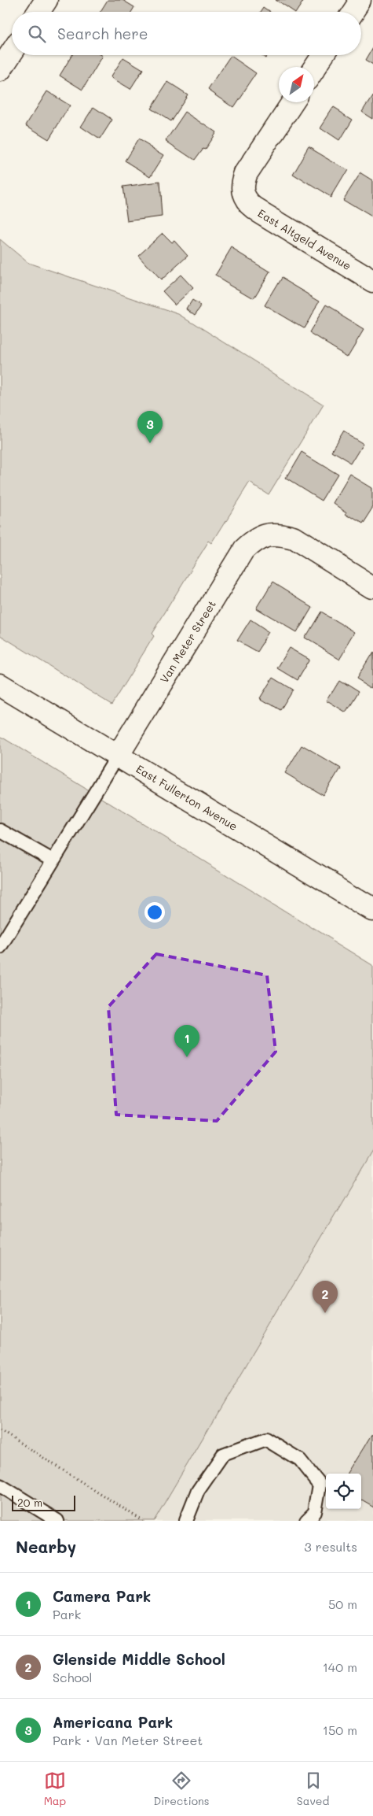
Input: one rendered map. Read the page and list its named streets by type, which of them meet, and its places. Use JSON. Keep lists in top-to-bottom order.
{
  "streets": {
    "street": ["East Altgeld Avenue", "Van Meter Street", "East Fullerton Avenue"]
  },
  "crossings": [
    ["Van Meter Street", "East Fullerton Avenue"]
  ],
  "scale_bar": "20 m",
  "north": "top right",
  "page": {
    "search": "Search here",
    "pins": ["3", "1", "2"],
    "scale": "20 m",
    "heading": ["Nearby", "3 results"],
    "list": [
      {
        "mark": "1",
        "name": "Camera Park",
        "note": "Park",
        "value": "50 m"
      },
      {
        "mark": "2",
        "name": "Glenside Middle School",
        "note": "School",
        "value": "140 m"
      },
      {
        "mark": "3",
        "name": "Americana Park",
        "note": "Park · Van Meter Street",
        "value": "150 m"
      }
    ],
    "nav": ["Map", "Directions", "Saved"]
  }
}
